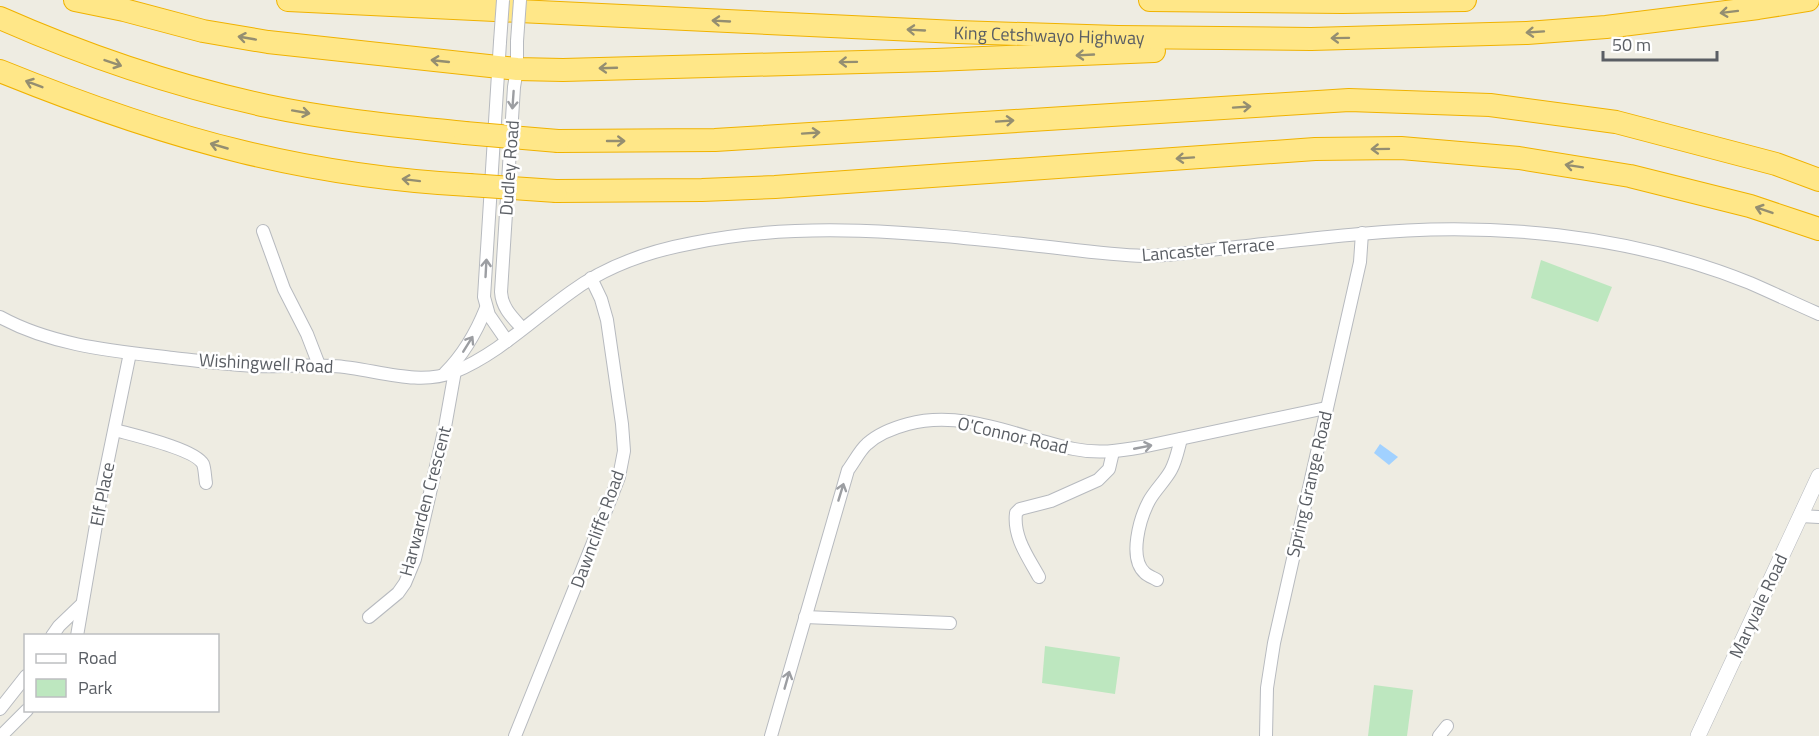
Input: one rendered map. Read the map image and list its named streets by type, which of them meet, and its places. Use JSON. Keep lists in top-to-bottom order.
{
  "streets": {
    "highway": ["King Cetshwayo Highway"],
    "street": [
      "Dudley Road",
      "Lancaster Terrace",
      "Wishingwell Road",
      "O'Connor Road",
      "Spring Grange Road",
      "Elf Place",
      "Harwarden Crescent",
      "Dawncliffe Road",
      "Maryvale Road"
    ]
  },
  "crossings": [
    ["Dudley Road", "Wishingwell Road"],
    ["Lancaster Terrace", "Spring Grange Road"],
    ["Lancaster Terrace", "Dawncliffe Road"],
    ["Wishingwell Road", "Elf Place"],
    ["Wishingwell Road", "Harwarden Crescent"],
    ["O'Connor Road", "Spring Grange Road"]
  ],
  "legend": ["Road", "Park"],
  "scale_bar": "50 m"
}
